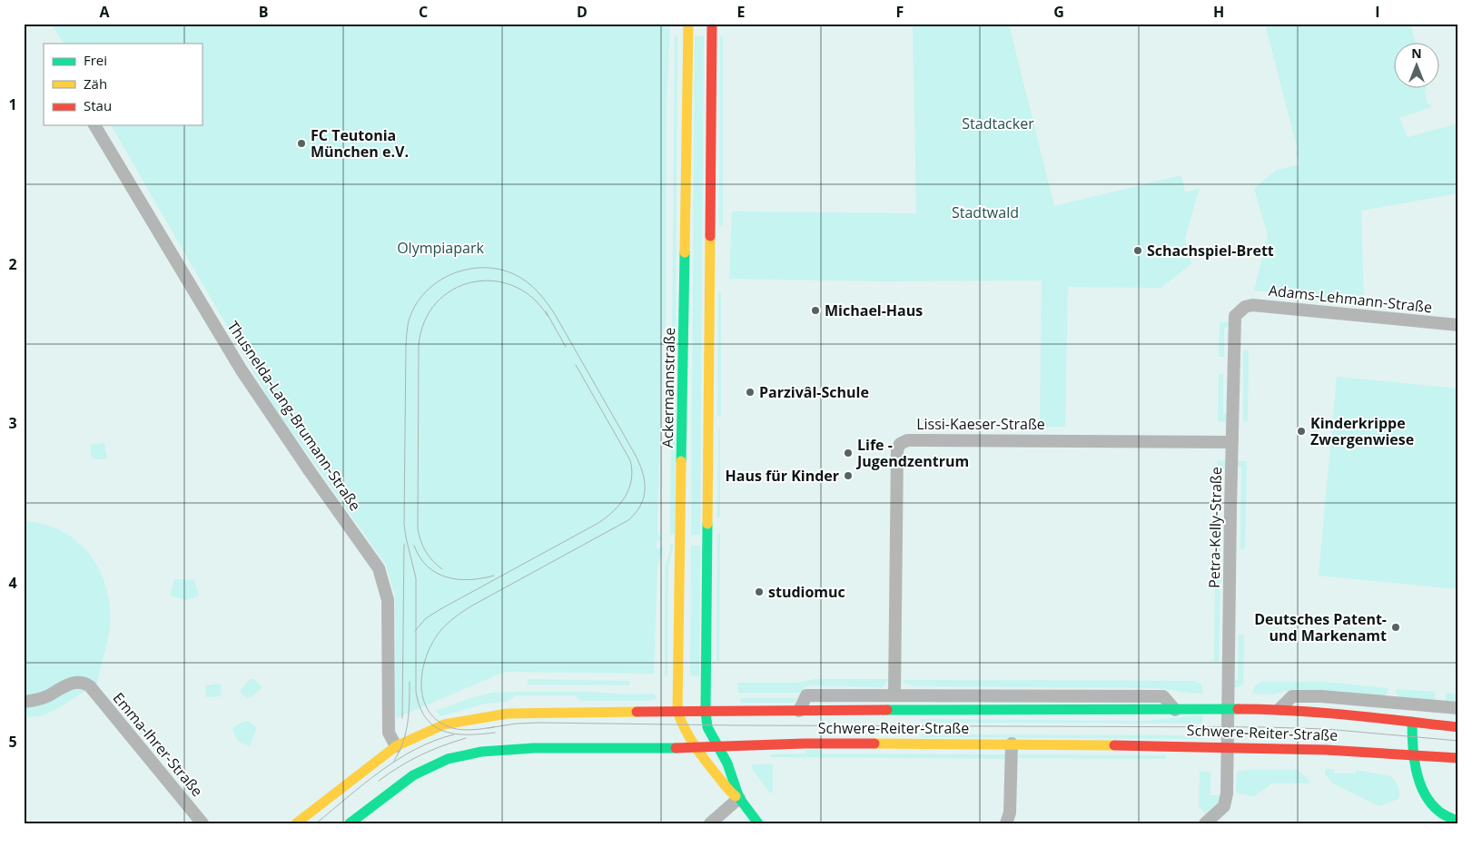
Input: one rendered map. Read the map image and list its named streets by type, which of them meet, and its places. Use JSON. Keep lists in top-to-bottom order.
{
  "streets": {
    "main road": ["Ackermannstraße", "Schwere-Reiter-Straße"],
    "street": [
      "Adams-Lehmann-Straße",
      "Thusnelda-Lang-Brumann-Straße",
      "Lissi-Kaeser-Straße",
      "Petra-Kelly-Straße",
      "Emma-Ihrer-Straße"
    ]
  },
  "crossings": [
    ["Adams-Lehmann-Straße", "Petra-Kelly-Straße"],
    ["Ackermannstraße", "Schwere-Reiter-Straße"],
    ["Thusnelda-Lang-Brumann-Straße", "Schwere-Reiter-Straße"],
    ["Lissi-Kaeser-Straße", "Petra-Kelly-Straße"],
    ["Lissi-Kaeser-Straße", "Schwere-Reiter-Straße"],
    ["Petra-Kelly-Straße", "Schwere-Reiter-Straße"]
  ],
  "parks": ["Stadtacker", "Stadtwald", "Olympiapark"],
  "places": [
    "FC Teutonia München e.V.",
    "Schachspiel-Brett",
    "Michael-Haus",
    "Parzivâl-Schule",
    "Kinderkrippe Zwergenwiese",
    "Life - Jugendzentrum",
    "Haus für Kinder",
    "studiomuc",
    "Deutsches Patent- und Markenamt"
  ],
  "legend": ["Frei", "Zäh", "Stau"],
  "north": "top",
  "grid": {
    "columns": [
      "A",
      "B",
      "C",
      "D",
      "E",
      "F",
      "G",
      "H",
      "I"
    ],
    "rows": [
      "1",
      "2",
      "3",
      "4",
      "5"
    ]
  }
}
